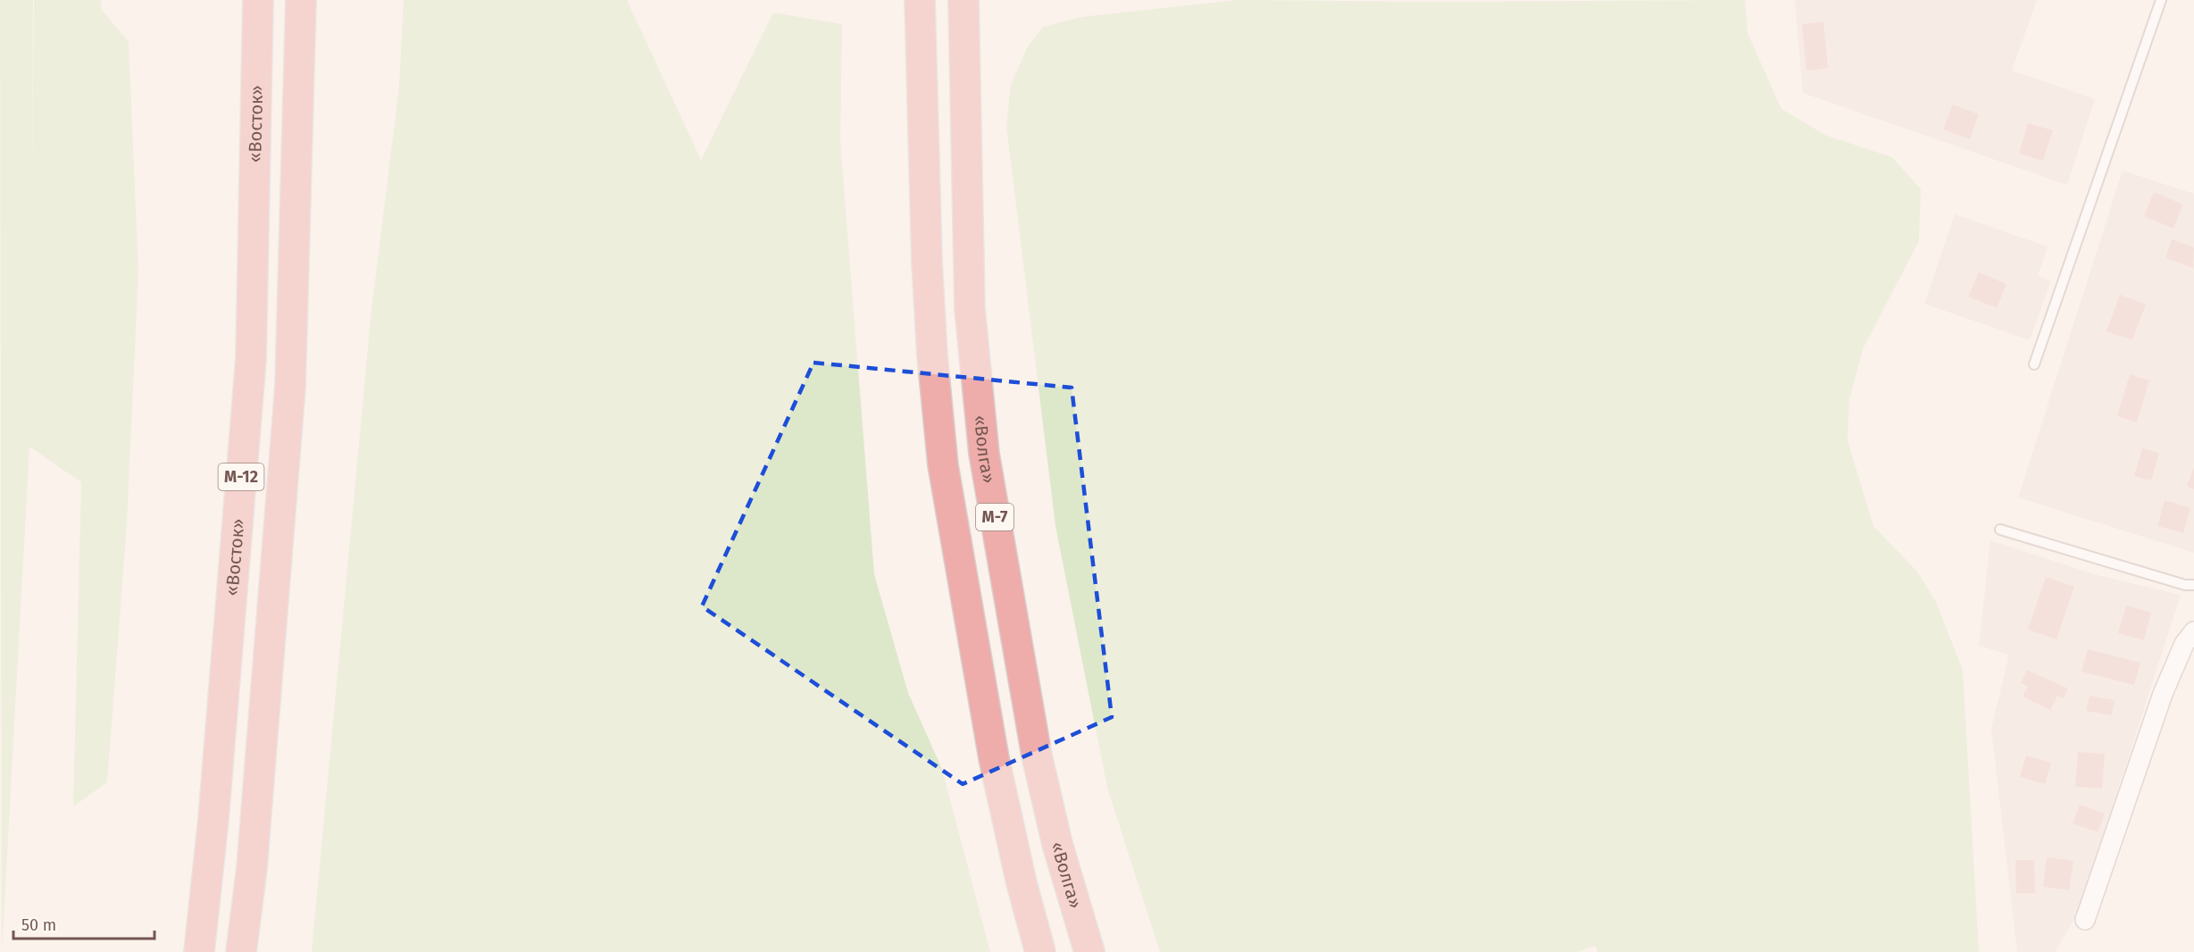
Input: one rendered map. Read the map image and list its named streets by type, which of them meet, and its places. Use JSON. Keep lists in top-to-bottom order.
{
  "streets": {
    "highway": [
      "«Восток»",
      "«Волга»",
      "М-12",
      "М-7"
    ]
  },
  "scale_bar": "50 m"
}
